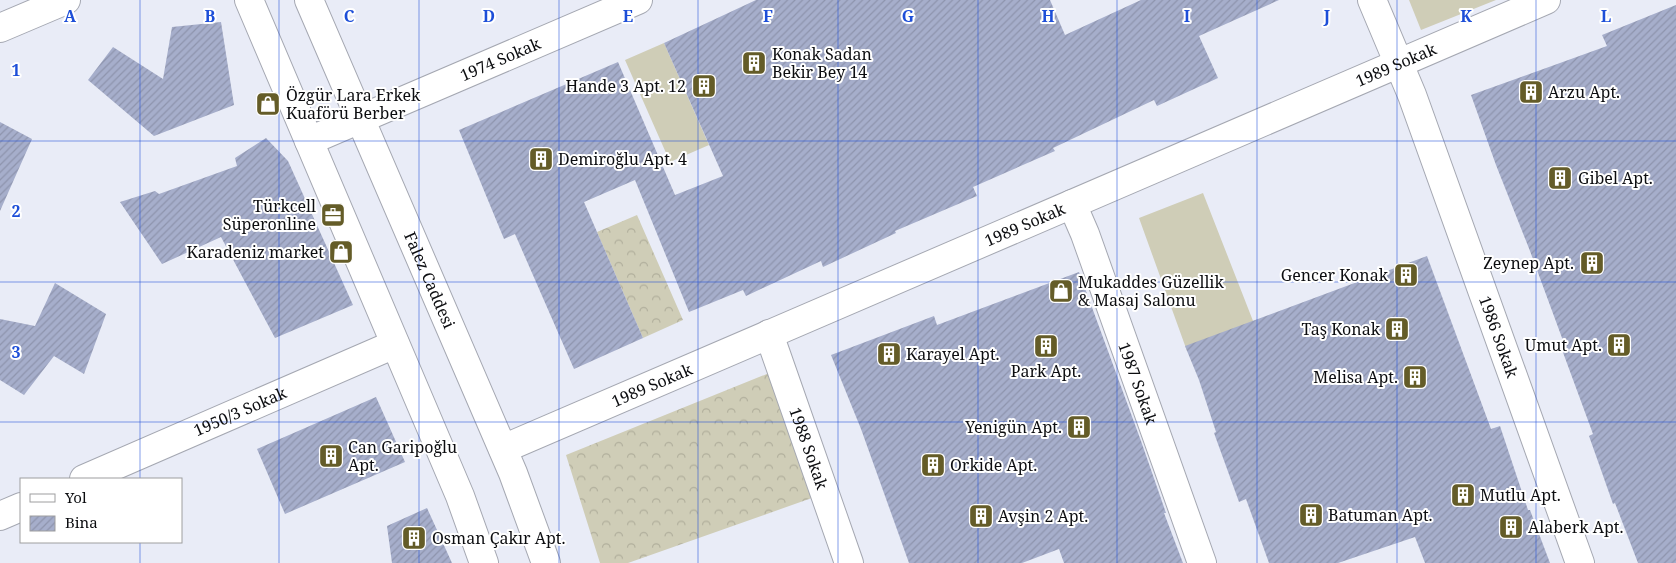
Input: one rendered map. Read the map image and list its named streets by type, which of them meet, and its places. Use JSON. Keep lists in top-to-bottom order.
{
  "streets": {
    "street": [
      "1974 Sokak",
      "1989 Sokak",
      "Falez Caddesi",
      "1986 Sokak",
      "1987 Sokak",
      "1950/3 Sokak",
      "1988 Sokak"
    ]
  },
  "crossings": [
    ["1974 Sokak", "Falez Caddesi"],
    ["1989 Sokak", "Falez Caddesi"],
    ["1989 Sokak", "1986 Sokak"],
    ["1989 Sokak", "1987 Sokak"],
    ["1989 Sokak", "1988 Sokak"]
  ],
  "places": {
    "building": [
      "Konak Sadan Bekir Bey 14",
      "Hande 3 Apt. 12",
      "Arzu Apt.",
      "Demiroğlu Apt. 4",
      "Gibel Apt.",
      "Zeynep Apt.",
      "Gencer Konak",
      "Taş Konak",
      "Umut Apt.",
      "Park Apt.",
      "Karayel Apt.",
      "Melisa Apt.",
      "Yenigün Apt.",
      "Can Garipoğlu Apt.",
      "Orkide Apt.",
      "Mutlu Apt.",
      "Batuman Apt.",
      "Avşin 2 Apt.",
      "Alaberk Apt.",
      "Osman Çakır Apt."
    ],
    "shop": ["Özgür Lara Erkek Kuaförü Berber", "Karadeniz market", "Mukaddes Güzellik & Masaj Salonu"],
    "office": ["Türkcell Süperonline"]
  },
  "legend": ["Yol", "Bina"],
  "grid": {
    "columns": [
      "A",
      "B",
      "C",
      "D",
      "E",
      "F",
      "G",
      "H",
      "I",
      "J",
      "K",
      "L"
    ],
    "rows": ["1", "2", "3"]
  }
}
